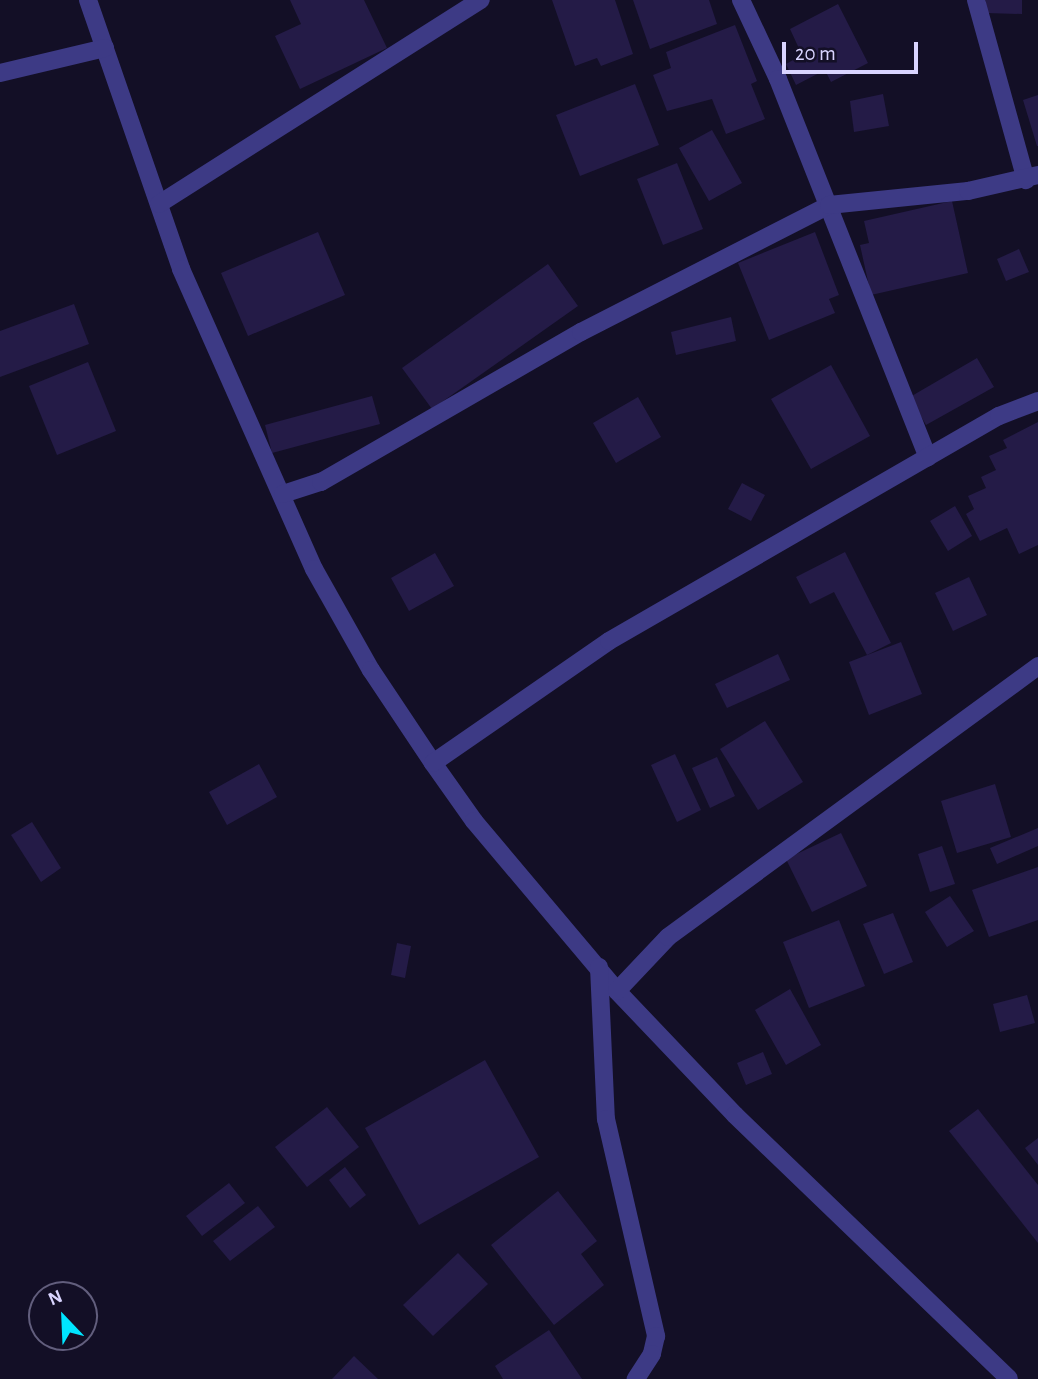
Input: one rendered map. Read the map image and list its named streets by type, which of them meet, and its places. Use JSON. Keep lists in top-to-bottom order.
{
  "scale_bar": "20 m",
  "north": "top left"
}
